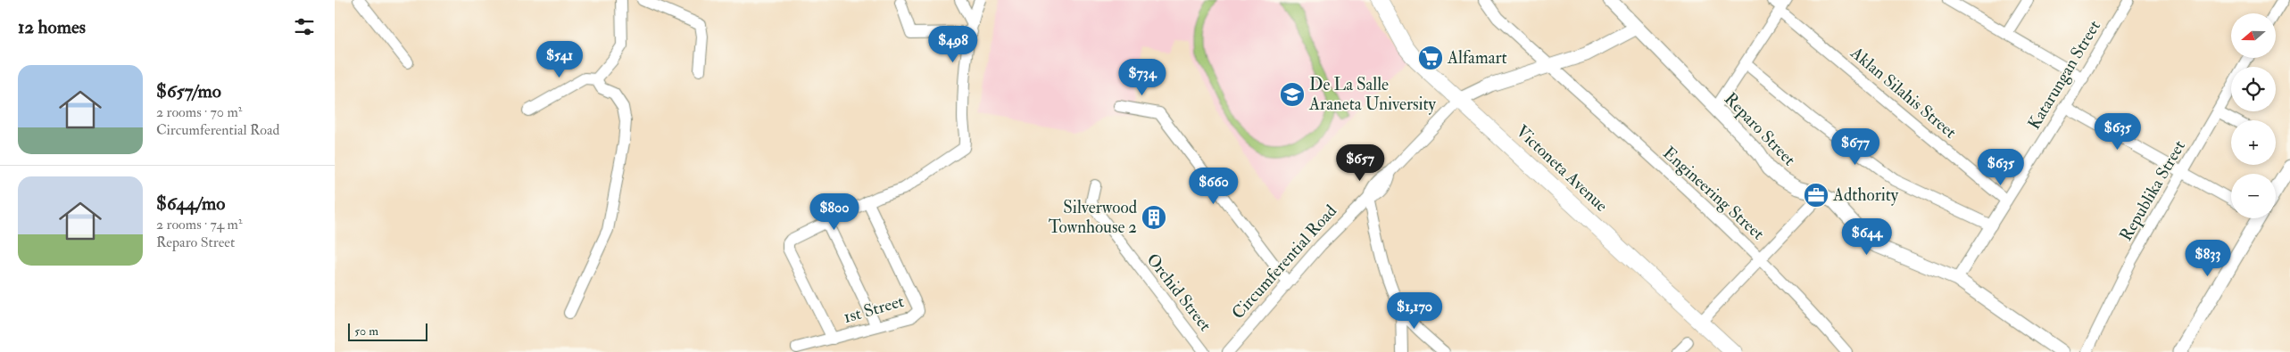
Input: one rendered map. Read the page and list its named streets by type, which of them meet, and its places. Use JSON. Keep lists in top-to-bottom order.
{
  "streets": {
    "main road": ["Victoneta Avenue"],
    "street": [
      "Katarungan Street",
      "Aklan Silahis Street",
      "Reparo Street",
      "Republika Street",
      "Engineering Street",
      "Circumferential Road",
      "Orchid Street",
      "1st Street"
    ]
  },
  "crossings": [
    ["Katarungan Street", "Aklan Silahis Street"],
    ["Katarungan Street", "Reparo Street"],
    ["Reparo Street", "Circumferential Road"],
    ["Victoneta Avenue", "Circumferential Road"],
    ["Engineering Street", "Circumferential Road"]
  ],
  "places": {
    "supermarket": ["Alfamart"],
    "school or university": ["De La Salle Araneta University"],
    "office": ["Adthority"],
    "building": ["Silverwood Townhouse 2"]
  },
  "scale_bar": "50 m",
  "north": "left",
  "page": {
    "heading": "12 homes",
    "map_buttons": ["+", "−"],
    "price": [
      "$498",
      "$541",
      "$734",
      "$635",
      "$677",
      "$657",
      "$635",
      "$660",
      "$800",
      "$644",
      "$833",
      "$1,170"
    ],
    "list": [
      {
        "name": "$657/mo",
        "note": "2 rooms · 70 m² · Circumferential Road"
      },
      {
        "name": "$644/mo",
        "note": "2 rooms · 74 m² · Reparo Street"
      }
    ],
    "scale": "50 m"
  }
}
